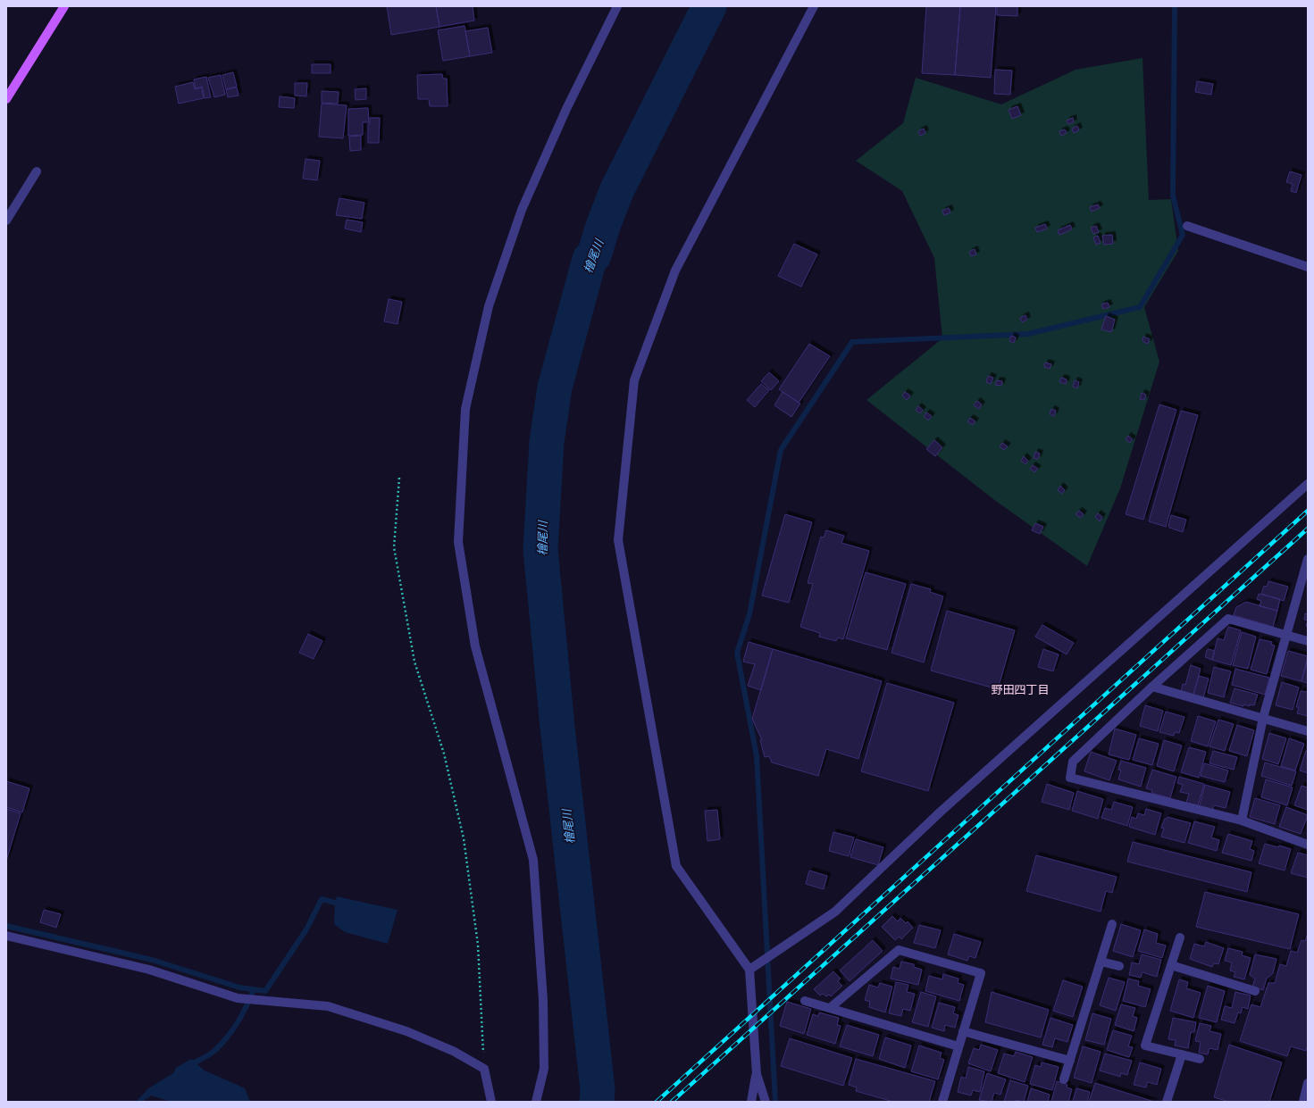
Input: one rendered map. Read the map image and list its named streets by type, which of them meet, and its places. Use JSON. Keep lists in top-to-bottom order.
{
  "districts": ["野田四丁目"],
  "water": ["檜尾川"]
}
